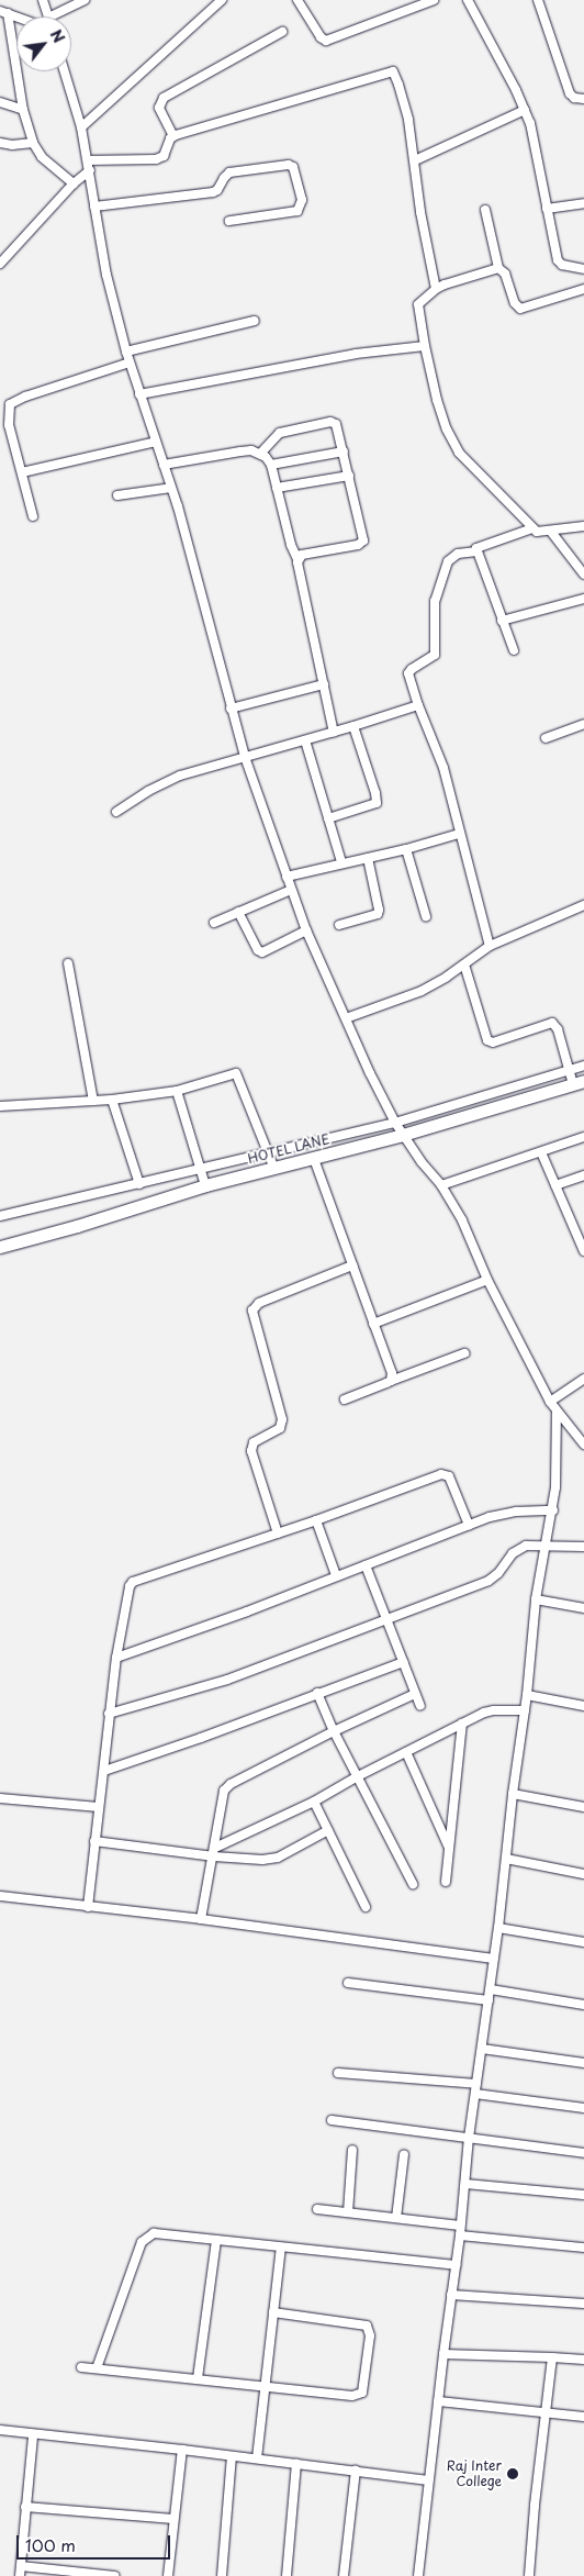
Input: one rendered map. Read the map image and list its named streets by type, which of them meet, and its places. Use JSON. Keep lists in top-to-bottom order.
{
  "streets": {
    "street": ["HOTEL LANE"]
  },
  "places": ["Raj Inter College"],
  "scale_bar": "100 m",
  "north": "top right"
}
